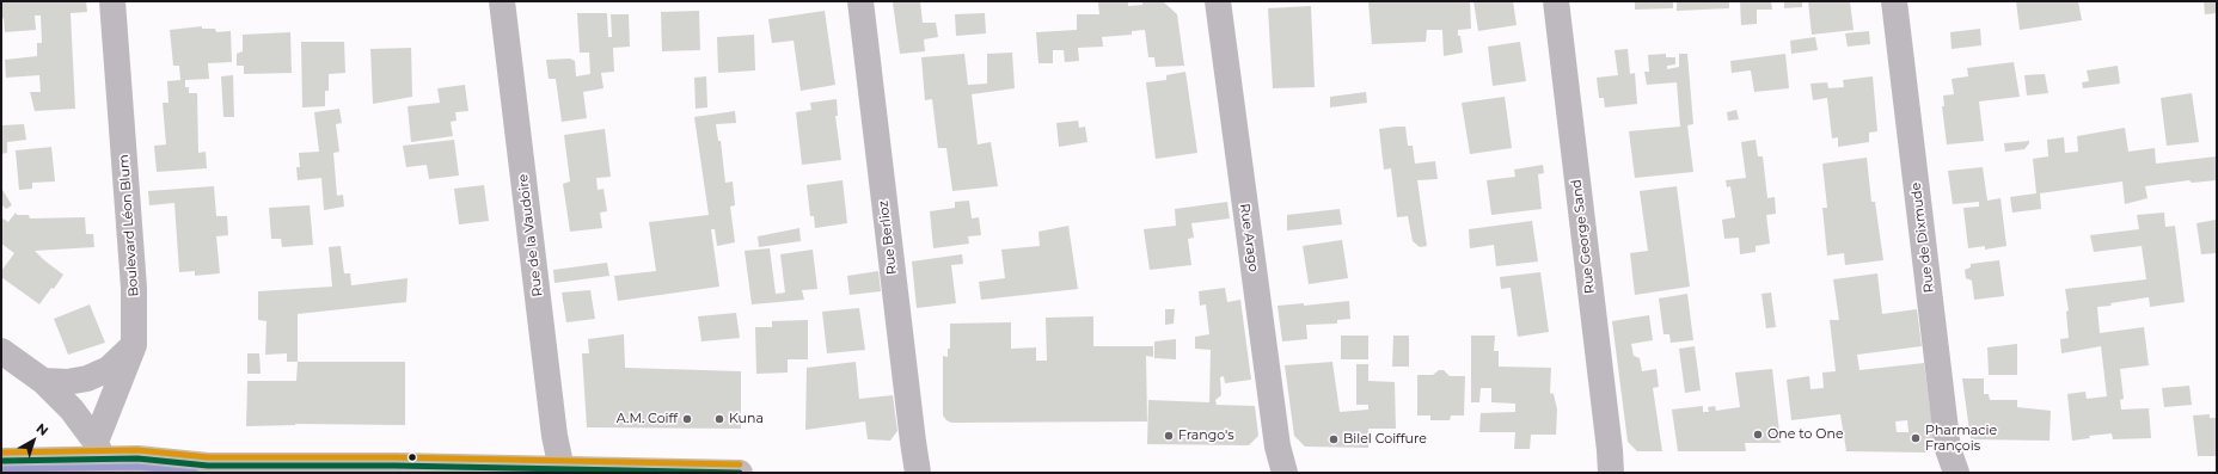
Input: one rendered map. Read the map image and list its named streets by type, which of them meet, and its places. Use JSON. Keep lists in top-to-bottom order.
{
  "streets": {
    "street": [
      "Boulevard Léon Blum",
      "Rue de la Vaudoire",
      "Rue George Sand",
      "Rue Berlioz",
      "Rue Arago",
      "Rue de Dixmude"
    ]
  },
  "places": [
    "A.M. Coiff",
    "Kuna",
    "One to One",
    "Frango's",
    "Pharmacie François",
    "Bilel Coiffure"
  ],
  "north": "top right"
}
